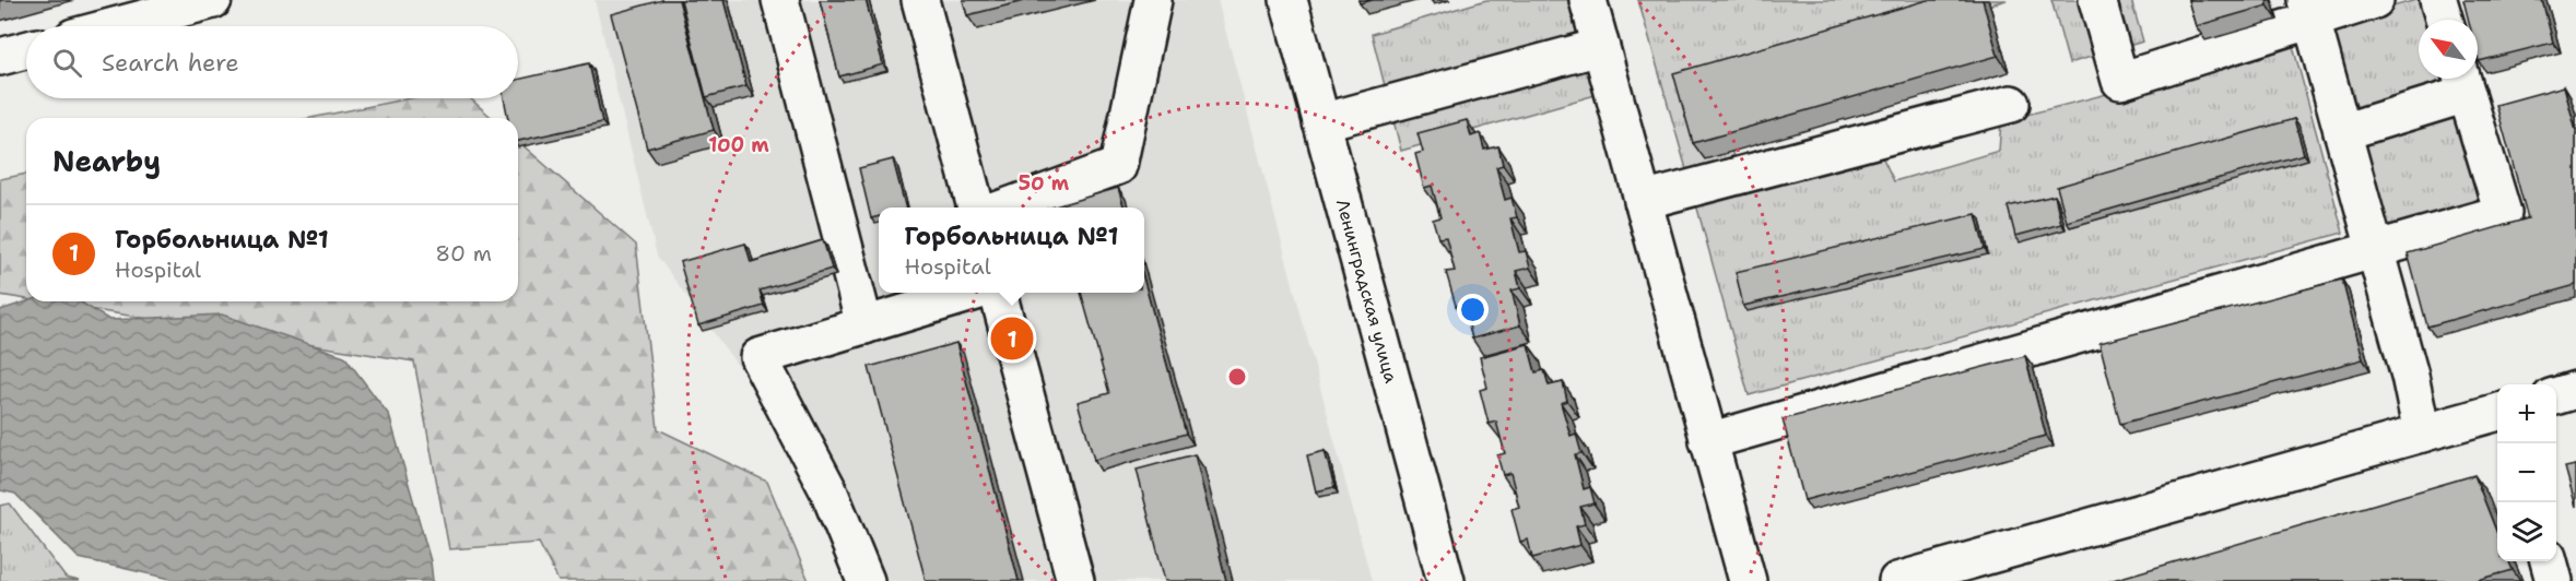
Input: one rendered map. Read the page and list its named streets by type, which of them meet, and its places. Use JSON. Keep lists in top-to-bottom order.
{
  "streets": {
    "street": ["Ленинградская улица"]
  },
  "north": "top left",
  "page": {
    "search": "Search here",
    "heading": "Nearby",
    "list": [
      {
        "mark": "1",
        "name": "Горбольница №1",
        "note": "Hospital",
        "value": "80 m"
      }
    ],
    "popup": ["Горбольница №1", "Hospital"],
    "pins": "1",
    "map_buttons": ["+", "−"]
  },
  "rings": ["100 m", "50 m"]
}
